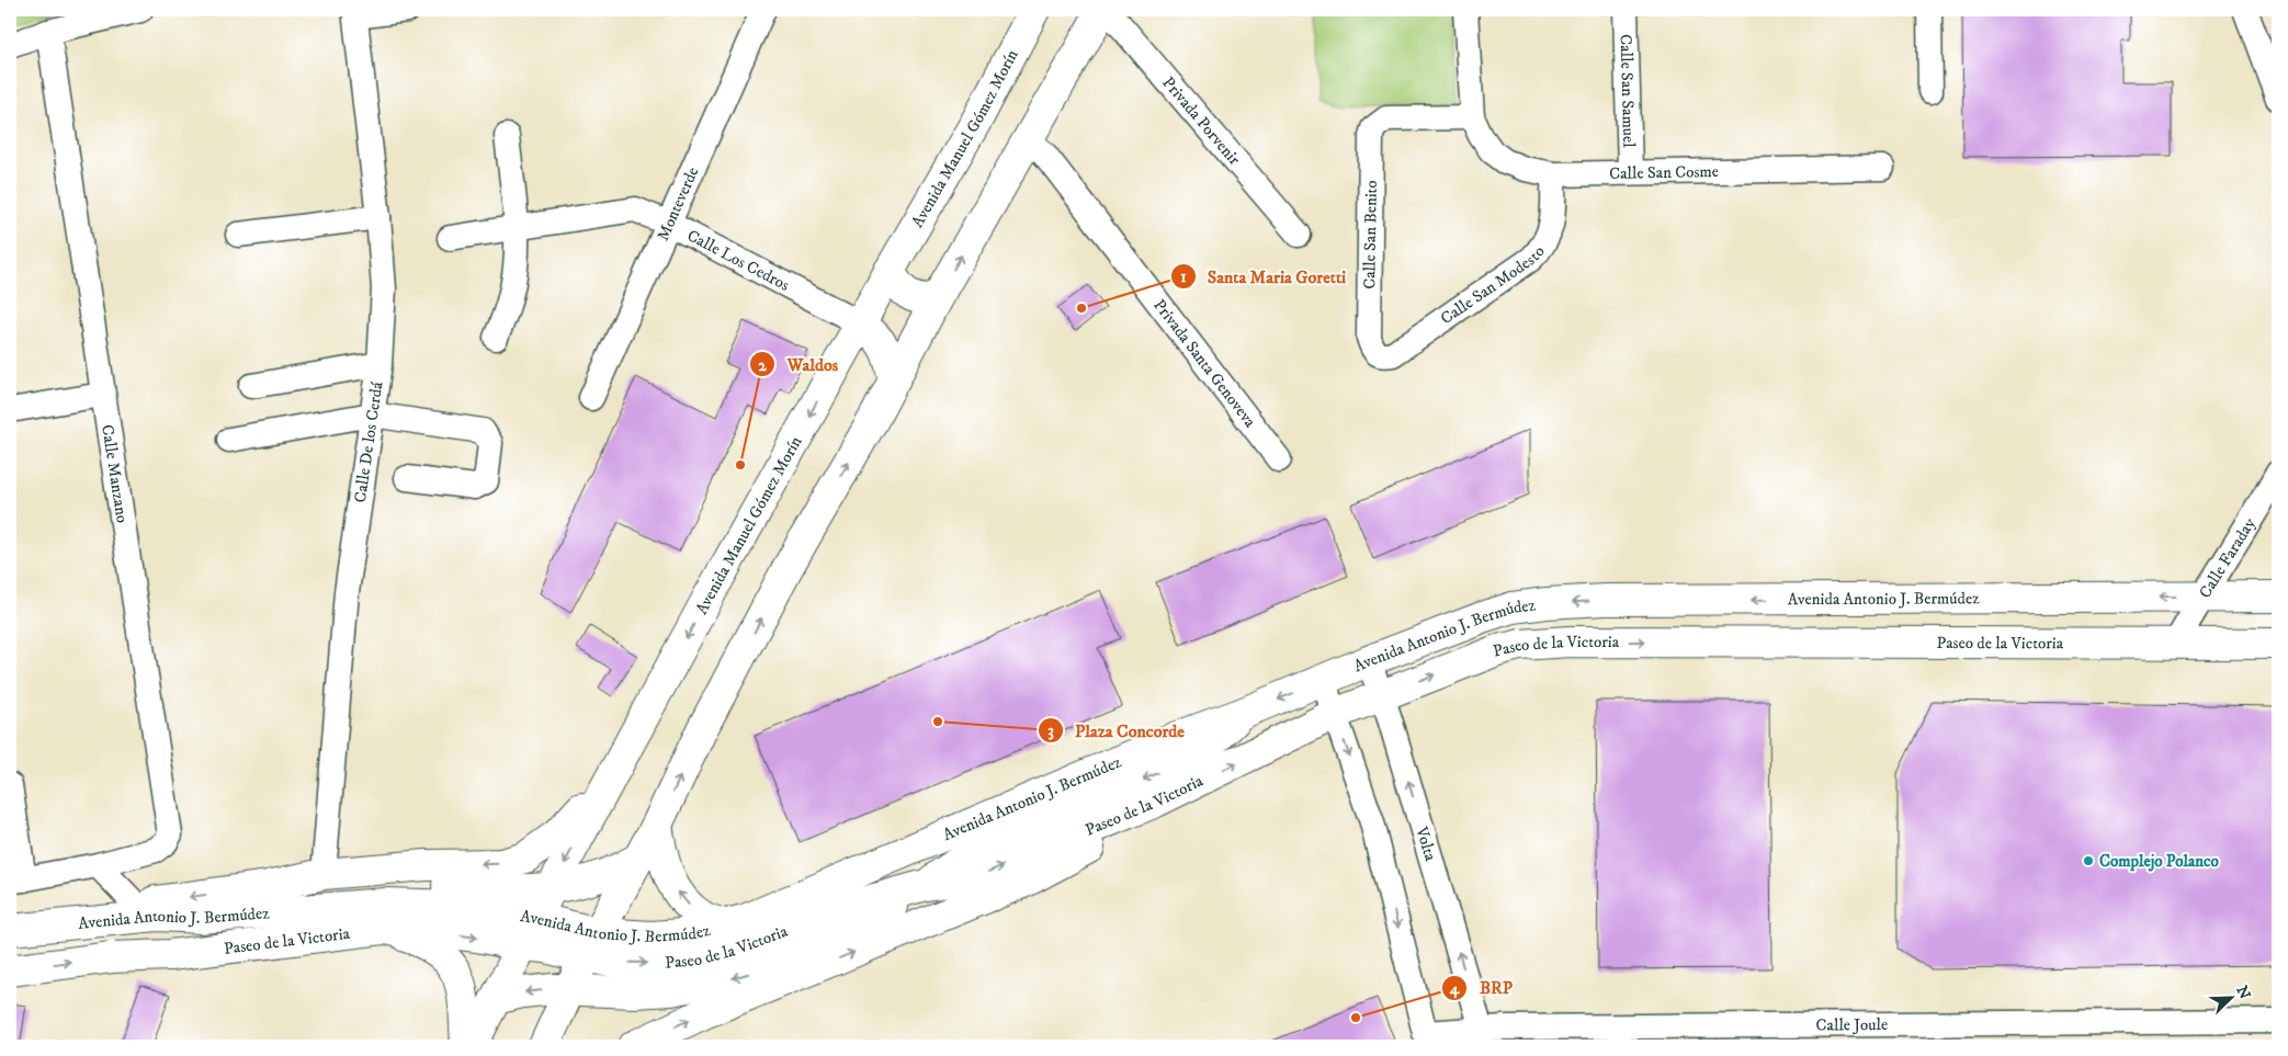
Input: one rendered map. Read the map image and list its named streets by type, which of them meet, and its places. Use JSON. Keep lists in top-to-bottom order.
{
  "streets": {
    "main road": ["Avenida Manuel Gómez Morín", "Avenida Antonio J. Bermúdez", "Paseo de la Victoria"],
    "street": [
      "Calle San Samuel",
      "Privada Porvenir",
      "Calle San Cosme",
      "Monteverde",
      "Calle San Benito",
      "Calle Los Cedros",
      "Calle San Modesto",
      "Privada Santa Genoveva",
      "Calle De los Cerdá",
      "Calle Manzano",
      "Calle Faraday",
      "Volta",
      "Calle Joule"
    ]
  },
  "crossings": [
    ["Calle San Samuel", "Calle San Cosme"],
    ["Avenida Manuel Gómez Morín", "Calle Los Cedros"],
    ["Avenida Manuel Gómez Morín", "Avenida Antonio J. Bermúdez"],
    ["Avenida Manuel Gómez Morín", "Paseo de la Victoria"],
    ["Calle San Cosme", "Calle San Benito"],
    ["Calle San Cosme", "Calle San Modesto"],
    ["Monteverde", "Calle Los Cedros"],
    ["Calle San Benito", "Calle San Modesto"],
    ["Calle Faraday", "Avenida Antonio J. Bermúdez"],
    ["Calle Faraday", "Paseo de la Victoria"],
    ["Avenida Antonio J. Bermúdez", "Paseo de la Victoria"],
    ["Avenida Antonio J. Bermúdez", "Volta"],
    ["Paseo de la Victoria", "Volta"],
    ["Paseo de la Victoria", "Calle Joule"],
    ["Volta", "Calle Joule"]
  ],
  "one_way": ["Avenida Antonio J. Bermúdez", "Volta"],
  "places": [
    "Santa Maria Goretti",
    "Waldos",
    "Plaza Concorde",
    "Complejo Polanco",
    "BRP"
  ],
  "north": "top right"
}
